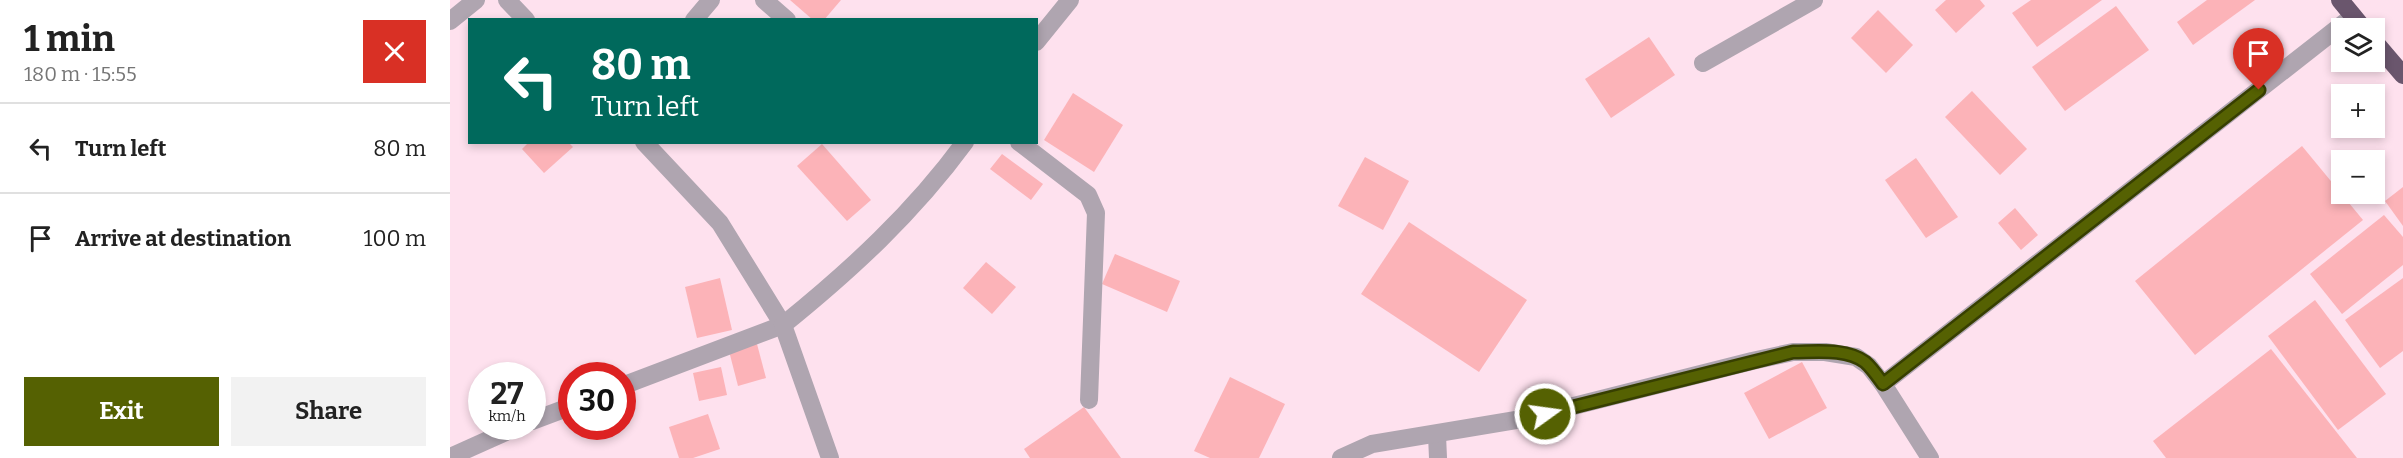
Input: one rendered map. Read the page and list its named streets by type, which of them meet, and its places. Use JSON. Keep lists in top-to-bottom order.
{
  "page": {
    "heading": ["1 min", "180 m · 15:55"],
    "map_buttons": ["+", "−"],
    "turn": ["80 m", "Turn left"],
    "list": [
      {
        "name": "Turn left",
        "value": "80 m"
      },
      {
        "name": "Arrive at destination",
        "value": "100 m"
      }
    ],
    "speed": "27 km/h",
    "limit": "30",
    "buttons": ["Exit", "Share"]
  }
}
